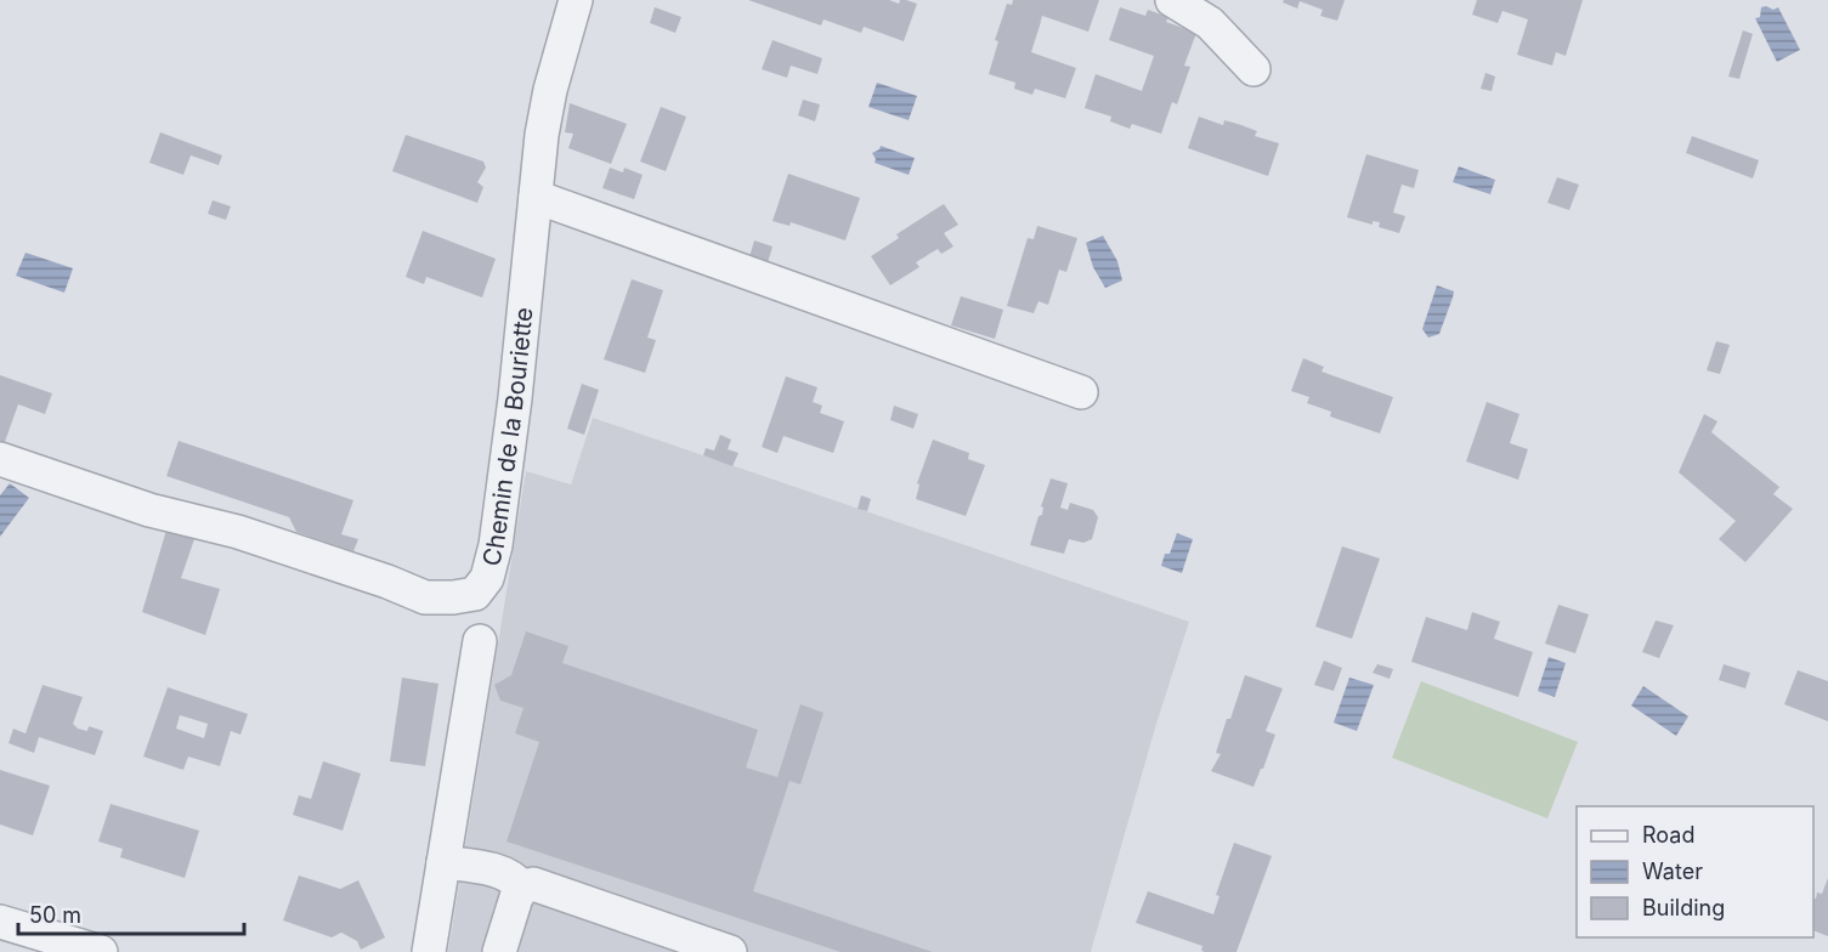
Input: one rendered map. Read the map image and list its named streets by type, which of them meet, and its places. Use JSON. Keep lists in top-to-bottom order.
{
  "streets": {
    "street": ["Chemin de la Bouriette"]
  },
  "legend": ["Road", "Water", "Building"],
  "scale_bar": "50 m"
}
